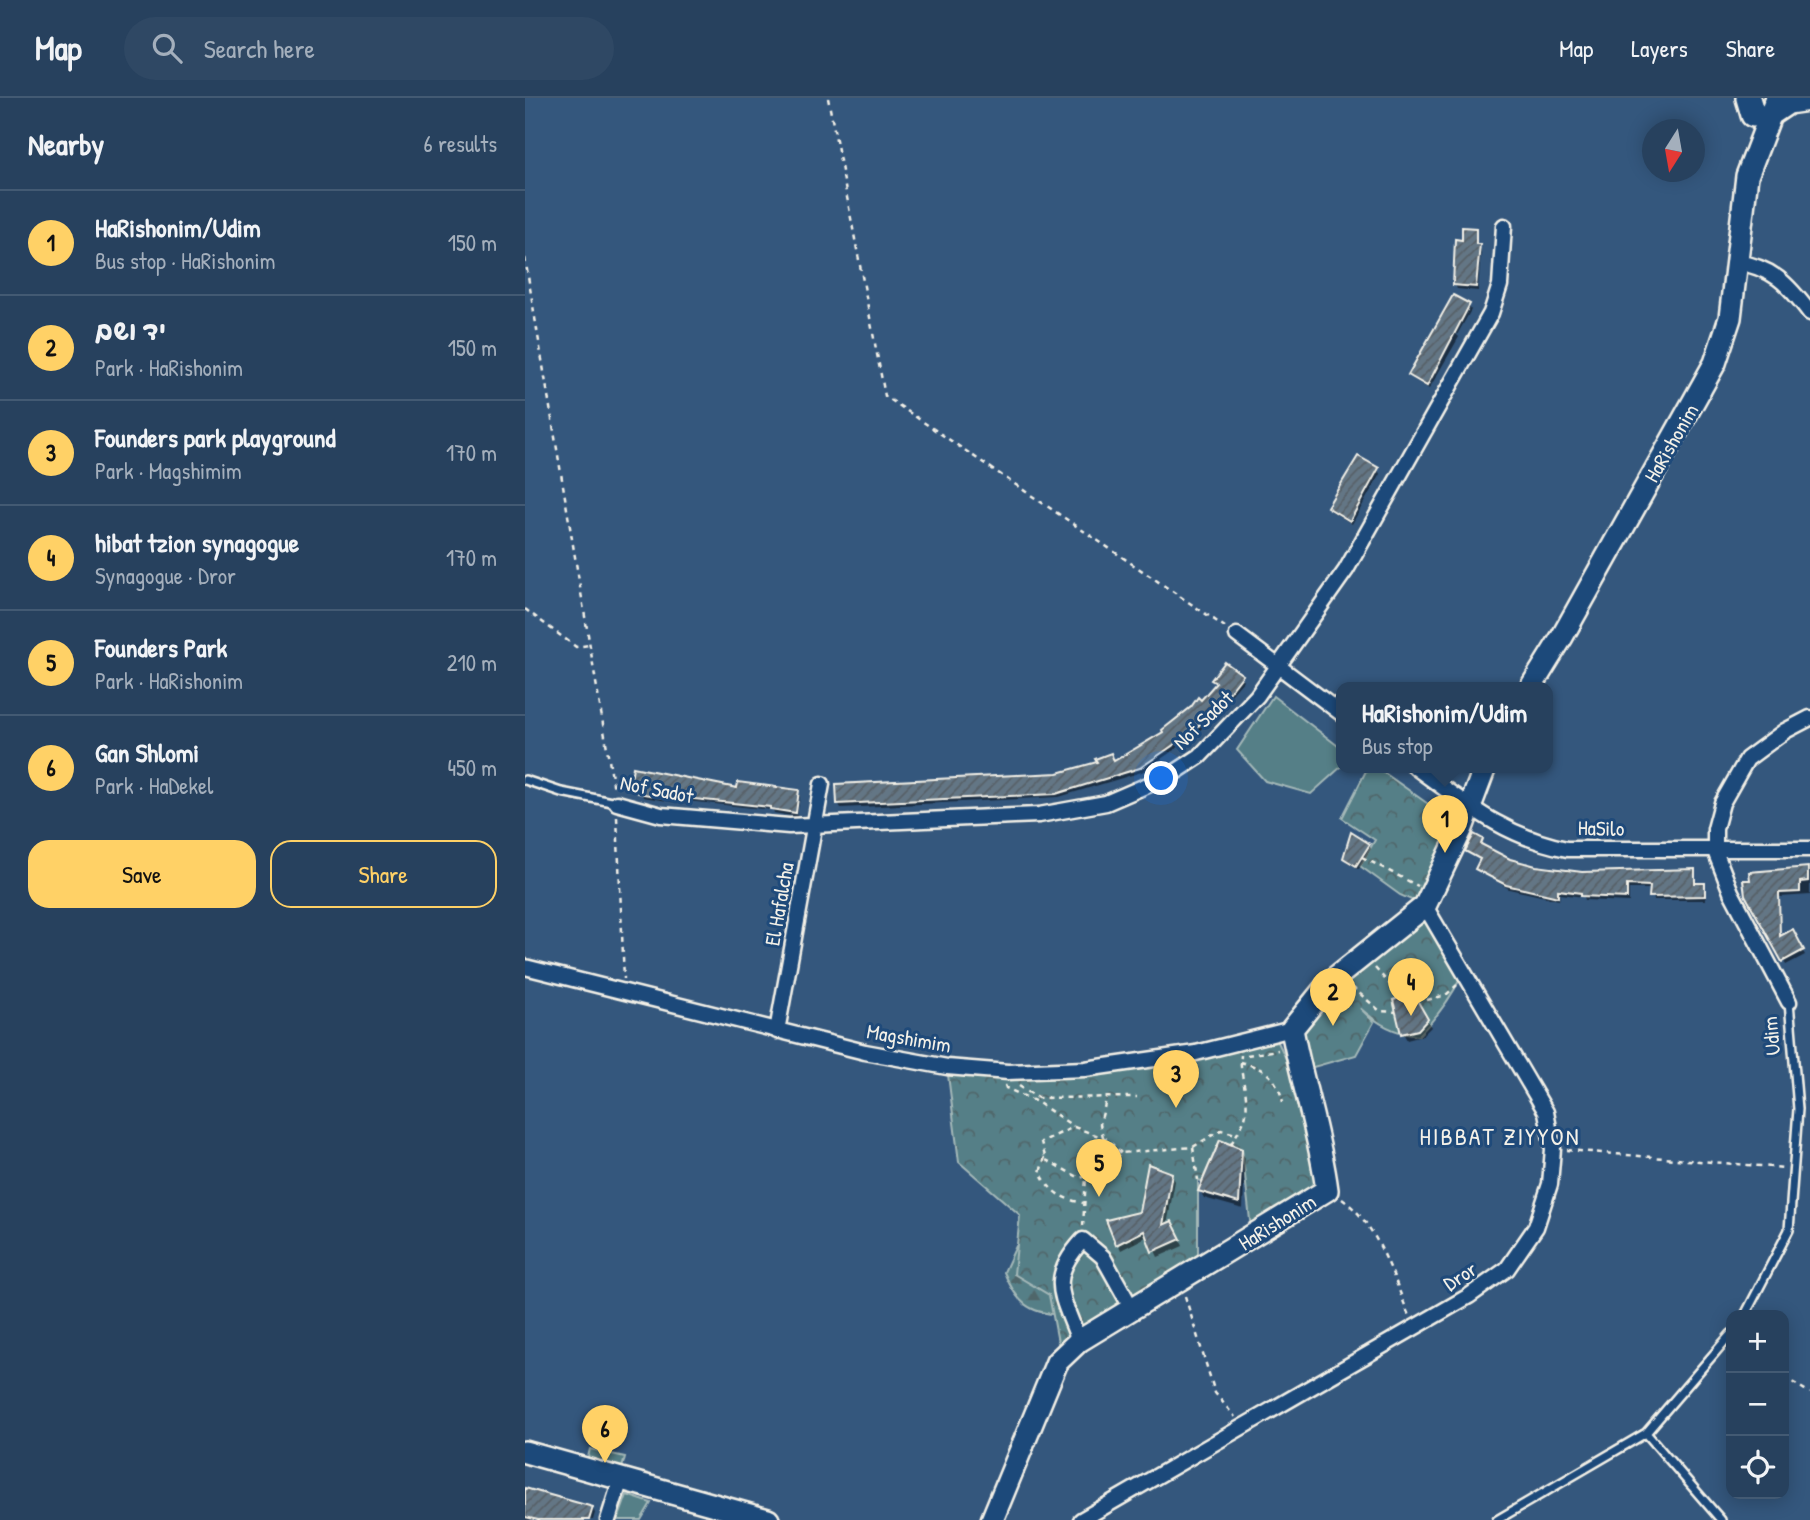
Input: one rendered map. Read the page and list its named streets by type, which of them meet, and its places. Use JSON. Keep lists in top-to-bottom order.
{
  "streets": {
    "street": [
      "HaRishonim",
      "Nof Sadot",
      "HaSilo",
      "El Hafalcha",
      "Udim",
      "Magshimim",
      "Dror"
    ]
  },
  "crossings": [
    ["HaRishonim", "Magshimim"],
    ["Nof Sadot", "El Hafalcha"],
    ["HaSilo", "Udim"],
    ["El Hafalcha", "Magshimim"]
  ],
  "districts": ["HIBBAT ZIYYON"],
  "north": "bottom",
  "page": {
    "header": "Map",
    "search": "Search here",
    "nav": ["Map", "Layers", "Share"],
    "heading": ["Nearby", "6 results"],
    "list": [
      {
        "mark": "1",
        "name": "HaRishonim/Udim",
        "note": "Bus stop · HaRishonim",
        "value": "150 m"
      },
      {
        "mark": "2",
        "name": "יד ושם",
        "note": "Park · HaRishonim",
        "value": "150 m"
      },
      {
        "mark": "3",
        "name": "Founders park playground",
        "note": "Park · Magshimim",
        "value": "170 m"
      },
      {
        "mark": "4",
        "name": "hibat tzion synagogue",
        "note": "Synagogue · Dror",
        "value": "170 m"
      },
      {
        "mark": "5",
        "name": "Founders Park",
        "note": "Park · HaRishonim",
        "value": "210 m"
      },
      {
        "mark": "6",
        "name": "Gan Shlomi",
        "note": "Park · HaDekel",
        "value": "450 m"
      }
    ],
    "popup": ["HaRishonim/Udim", "Bus stop"],
    "pins": [
      "1",
      "4",
      "2",
      "3",
      "5",
      "6"
    ],
    "buttons": ["Save", "Share"],
    "map_buttons": ["+", "−"]
  }
}
